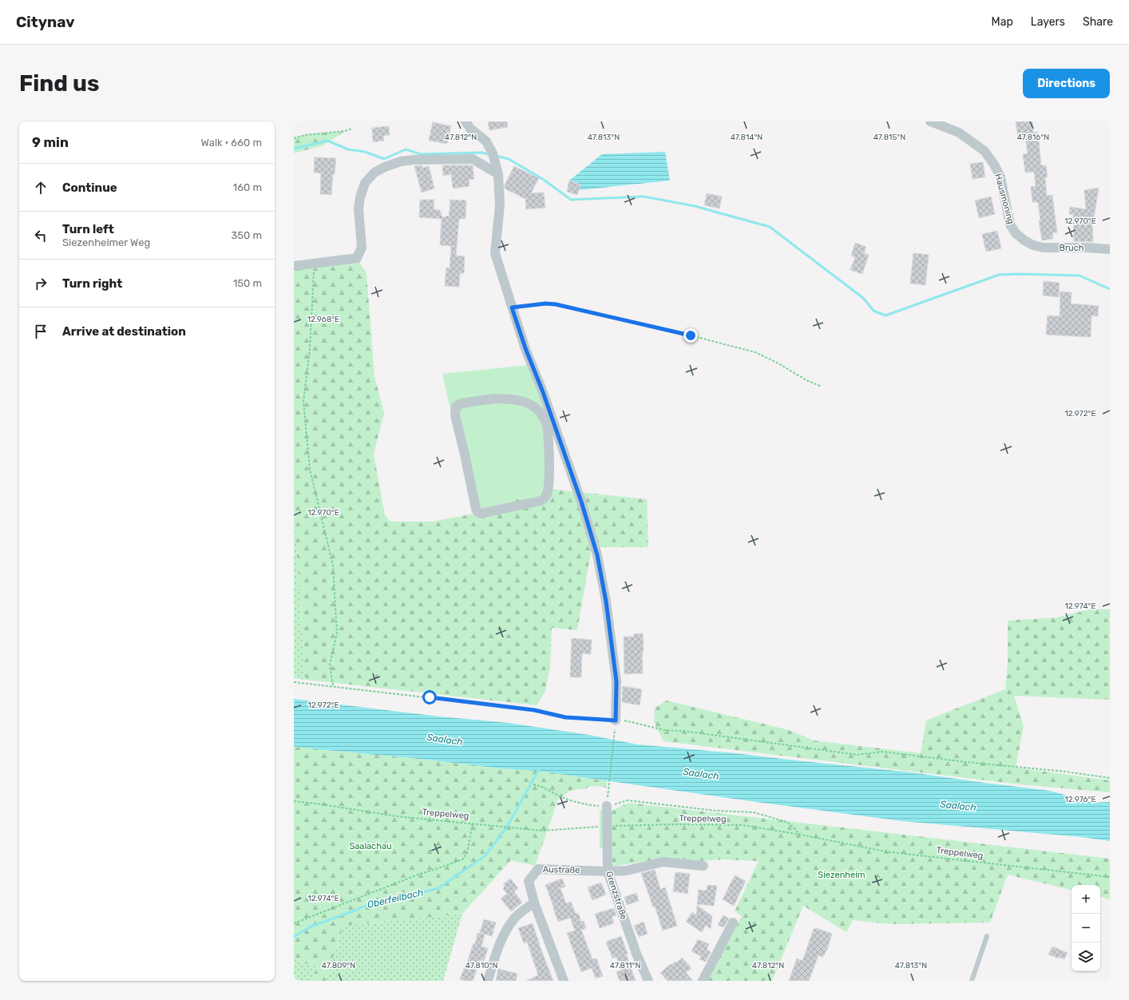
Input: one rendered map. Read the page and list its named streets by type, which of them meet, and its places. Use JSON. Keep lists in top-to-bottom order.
{
  "streets": {
    "street": [
      "Hausmoning",
      "Bruch",
      "Austraße",
      "Grenzstraße"
    ],
    "path": ["Treppelweg"]
  },
  "crossings": [
    ["Hausmoning", "Bruch"],
    ["Treppelweg", "Grenzstraße"],
    ["Austraße", "Grenzstraße"]
  ],
  "water": ["Saalach", "Oberfeilbach"],
  "parks": ["Saalachau", "Siezenheim"],
  "page": {
    "header": "Citynav",
    "nav": ["Map", "Layers", "Share"],
    "buttons": "Directions",
    "title": "Find us",
    "heading": ["9 min", "Walk · 660 m"],
    "list": [
      ["Continue", "160 m"],
      ["Turn left", "Siezenheimer Weg", "350 m"],
      ["Turn right", "150 m"],
      "Arrive at destination"
    ],
    "map_buttons": ["+", "−"]
  },
  "coordinates": [
    "47.812°N",
    "47.814°N",
    "47.815°N",
    "47.813°N",
    "47.816°N",
    "12.970°E",
    "12.968°E",
    "12.972°E",
    "12.974°E",
    "12.976°E",
    "47.809°N",
    "47.810°N",
    "47.811°N"
  ]
}
